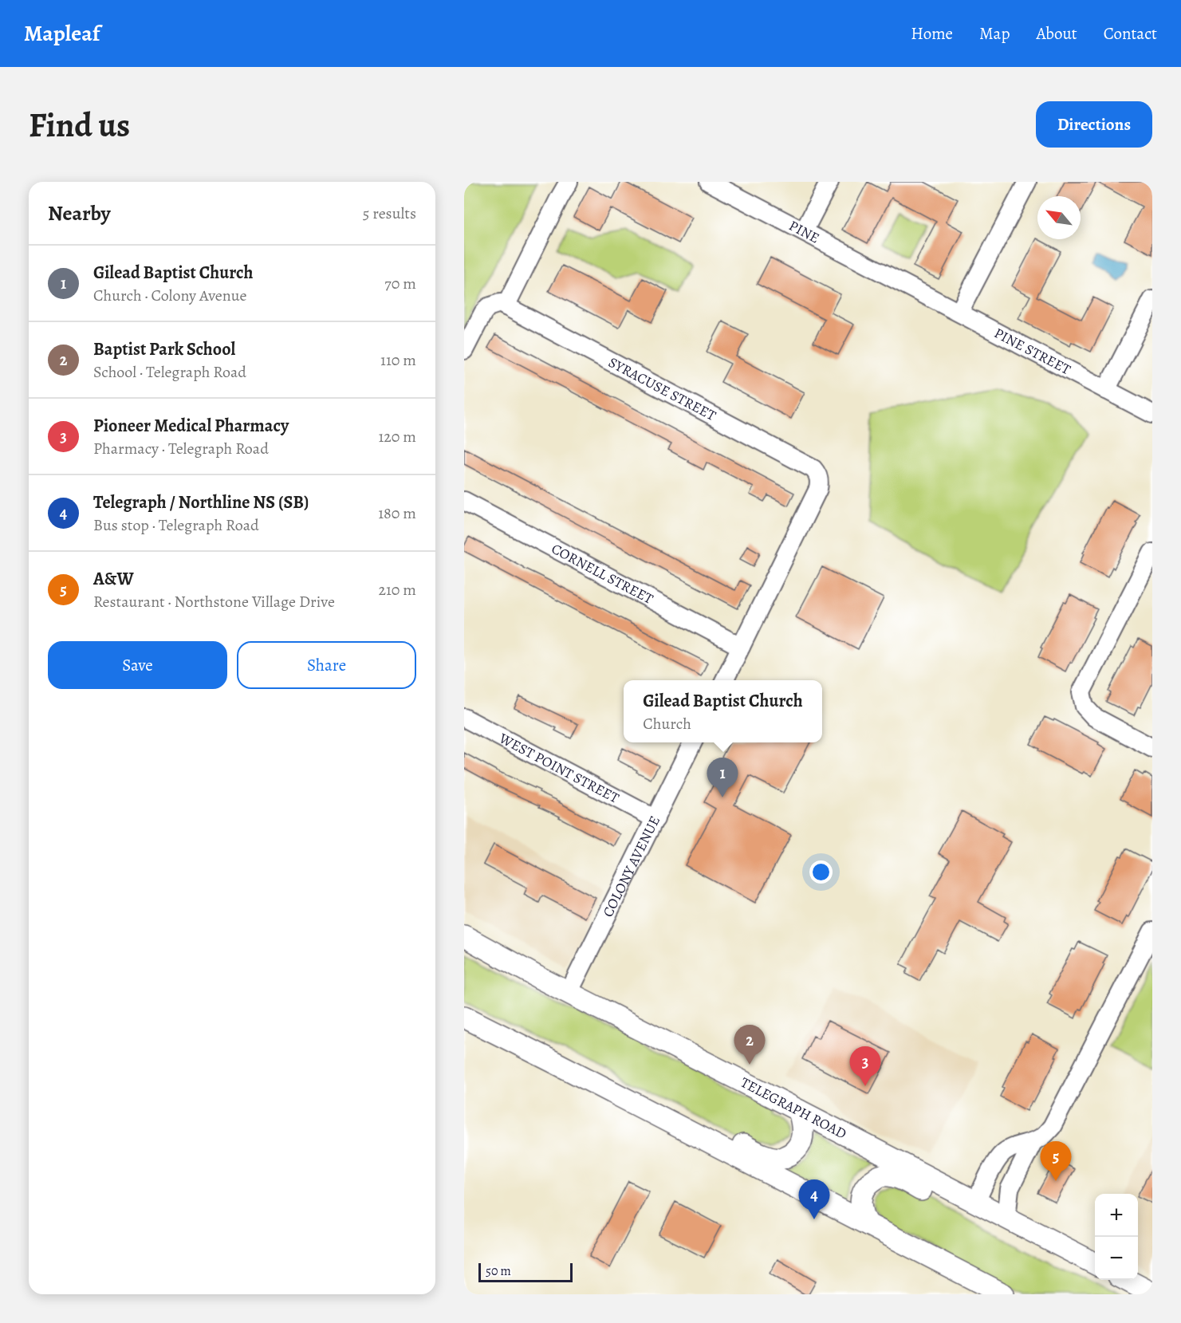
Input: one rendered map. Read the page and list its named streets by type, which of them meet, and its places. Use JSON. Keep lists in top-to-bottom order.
{
  "streets": {
    "main road": ["TELEGRAPH ROAD"],
    "street": [
      "PINE",
      "PINE STREET",
      "SYRACUSE STREET",
      "CORNELL STREET",
      "WEST POINT STREET",
      "COLONY AVENUE"
    ]
  },
  "crossings": [
    ["PINE", "PINE STREET"],
    ["SYRACUSE STREET", "CORNELL STREET"],
    ["WEST POINT STREET", "COLONY AVENUE"],
    ["COLONY AVENUE", "TELEGRAPH ROAD"]
  ],
  "scale_bar": "50 m",
  "north": "top left",
  "page": {
    "header": "Mapleaf",
    "nav": [
      "Home",
      "Map",
      "About",
      "Contact"
    ],
    "buttons": [
      "Directions",
      ["Save", "Share"]
    ],
    "title": "Find us",
    "heading": ["Nearby", "5 results"],
    "list": [
      {
        "mark": "1",
        "name": "Gilead Baptist Church",
        "note": "Church · Colony Avenue",
        "value": "70 m"
      },
      {
        "mark": "2",
        "name": "Baptist Park School",
        "note": "School · Telegraph Road",
        "value": "110 m"
      },
      {
        "mark": "3",
        "name": "Pioneer Medical Pharmacy",
        "note": "Pharmacy · Telegraph Road",
        "value": "120 m"
      },
      {
        "mark": "4",
        "name": "Telegraph / Northline NS (SB)",
        "note": "Bus stop · Telegraph Road",
        "value": "180 m"
      },
      {
        "mark": "5",
        "name": "A&W",
        "note": "Restaurant · Northstone Village Drive",
        "value": "210 m"
      }
    ],
    "popup": ["Gilead Baptist Church", "Church"],
    "pins": [
      "1",
      "2",
      "3",
      "5",
      "4"
    ],
    "map_buttons": ["+", "−"],
    "scale": "50 m"
  }
}
